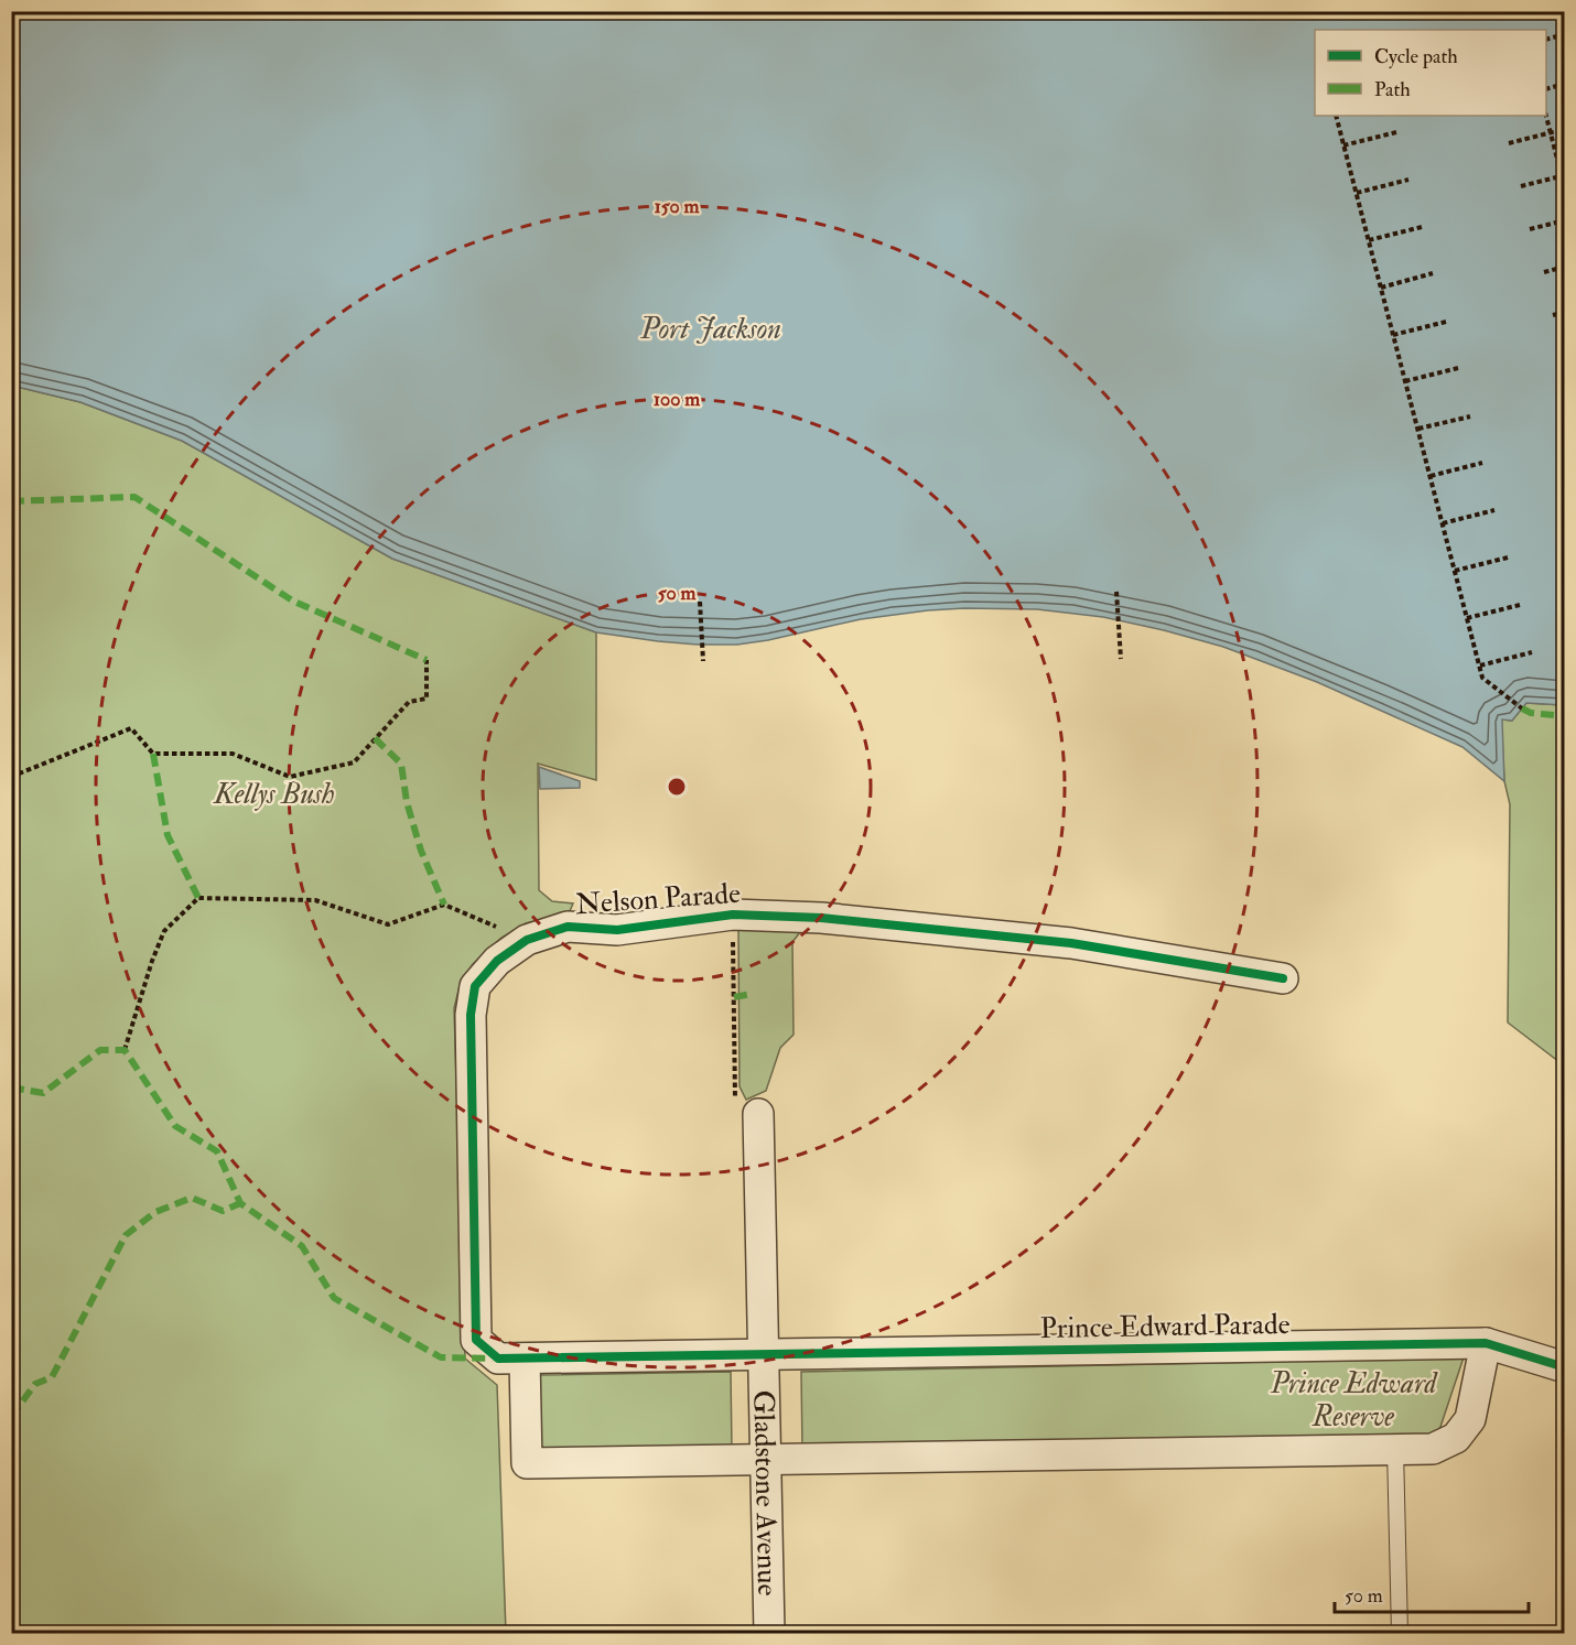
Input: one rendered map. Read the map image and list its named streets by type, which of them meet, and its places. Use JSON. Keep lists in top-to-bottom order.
{
  "streets": {
    "street": ["Nelson Parade", "Prince Edward Parade", "Gladstone Avenue"]
  },
  "crossings": [
    ["Nelson Parade", "Prince Edward Parade"],
    ["Prince Edward Parade", "Gladstone Avenue"]
  ],
  "water": ["Port Jackson"],
  "parks": ["Kellys Bush", "Prince Edward Reserve"],
  "legend": ["Cycle path", "Path"],
  "scale_bar": "50 m",
  "rings": ["150 m", "100 m", "50 m"]
}
